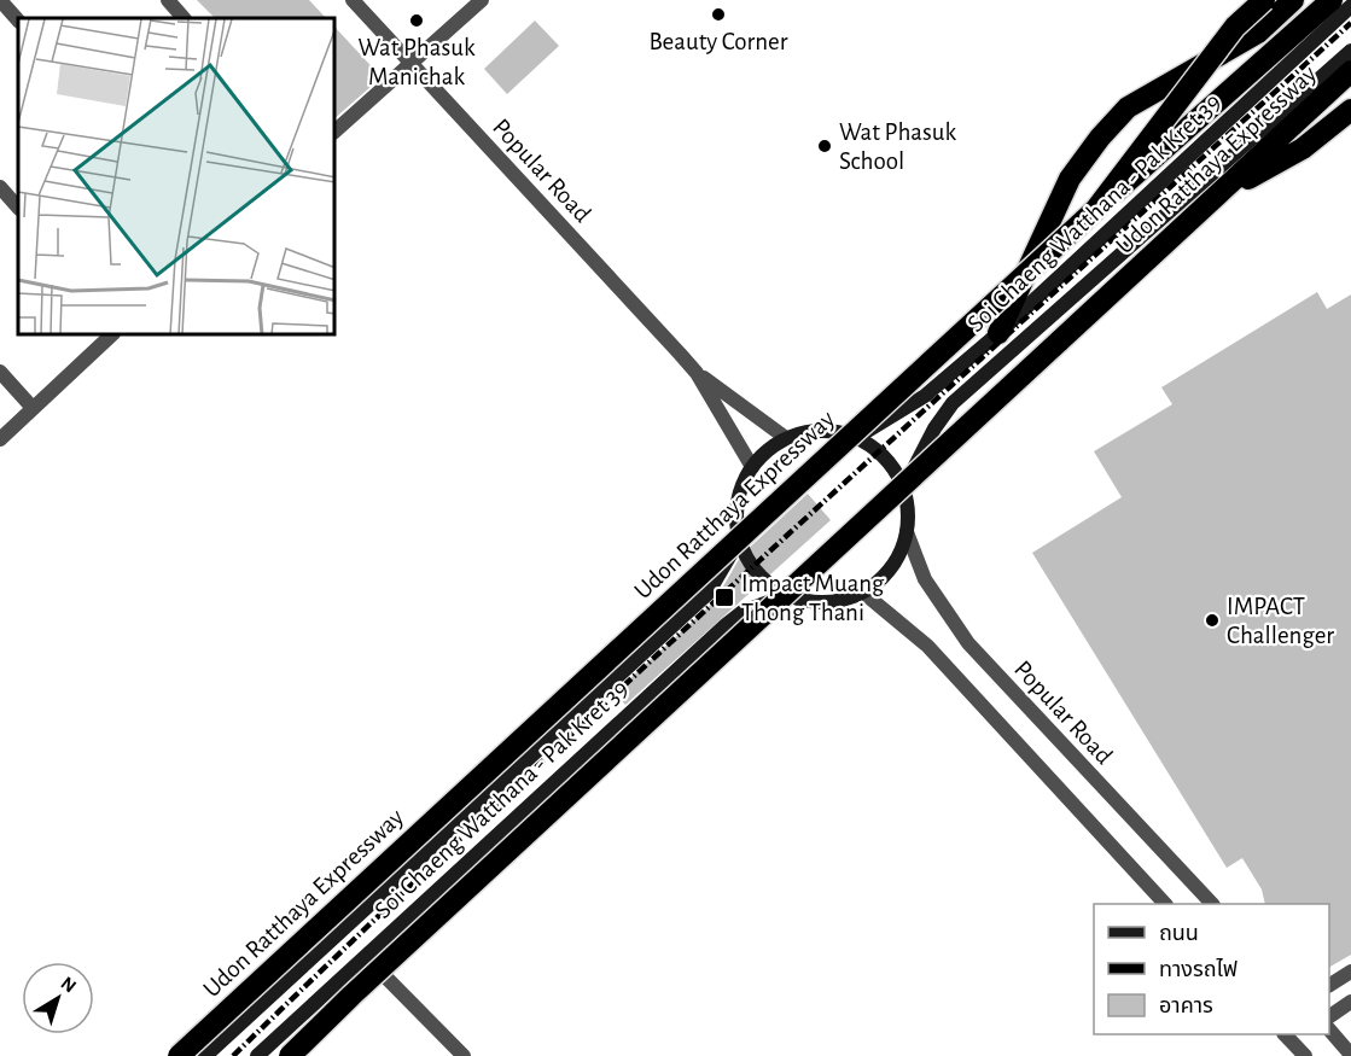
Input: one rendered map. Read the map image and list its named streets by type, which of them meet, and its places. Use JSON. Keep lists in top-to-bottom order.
{
  "streets": {
    "highway": ["Udon Ratthaya Expressway"],
    "main road": ["Soi Chaeng Watthana - Pak Kret 39"],
    "street": ["Popular Road"]
  },
  "crossings": [
    ["Popular Road", "Soi Chaeng Watthana - Pak Kret 39"]
  ],
  "places": {
    "other": [
      "Beauty Corner",
      "Wat Phasuk Manichak",
      "Wat Phasuk School",
      "IMPACT Challenger"
    ],
    "transit": ["Impact Muang Thong Thani"]
  },
  "legend": ["ถนน", "ทางรถไฟ", "อาคาร"],
  "north": "top right"
}
